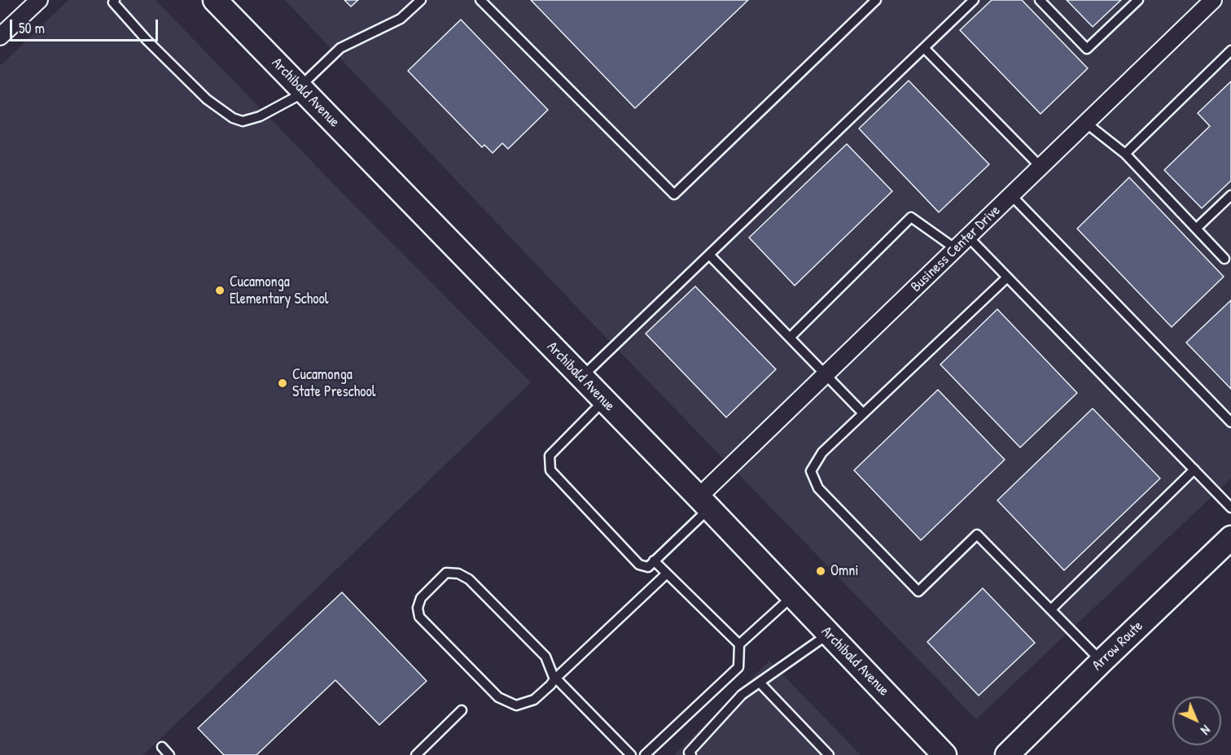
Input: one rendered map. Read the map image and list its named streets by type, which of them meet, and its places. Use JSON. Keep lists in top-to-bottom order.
{
  "streets": {
    "main road": ["Archibald Avenue", "Arrow Route"],
    "street": ["Business Center Drive"]
  },
  "crossings": [
    ["Archibald Avenue", "Business Center Drive"]
  ],
  "places": ["Cucamonga Elementary School", "Cucamonga State Preschool", "Omni"],
  "scale_bar": "50 m",
  "north": "bottom right"
}
